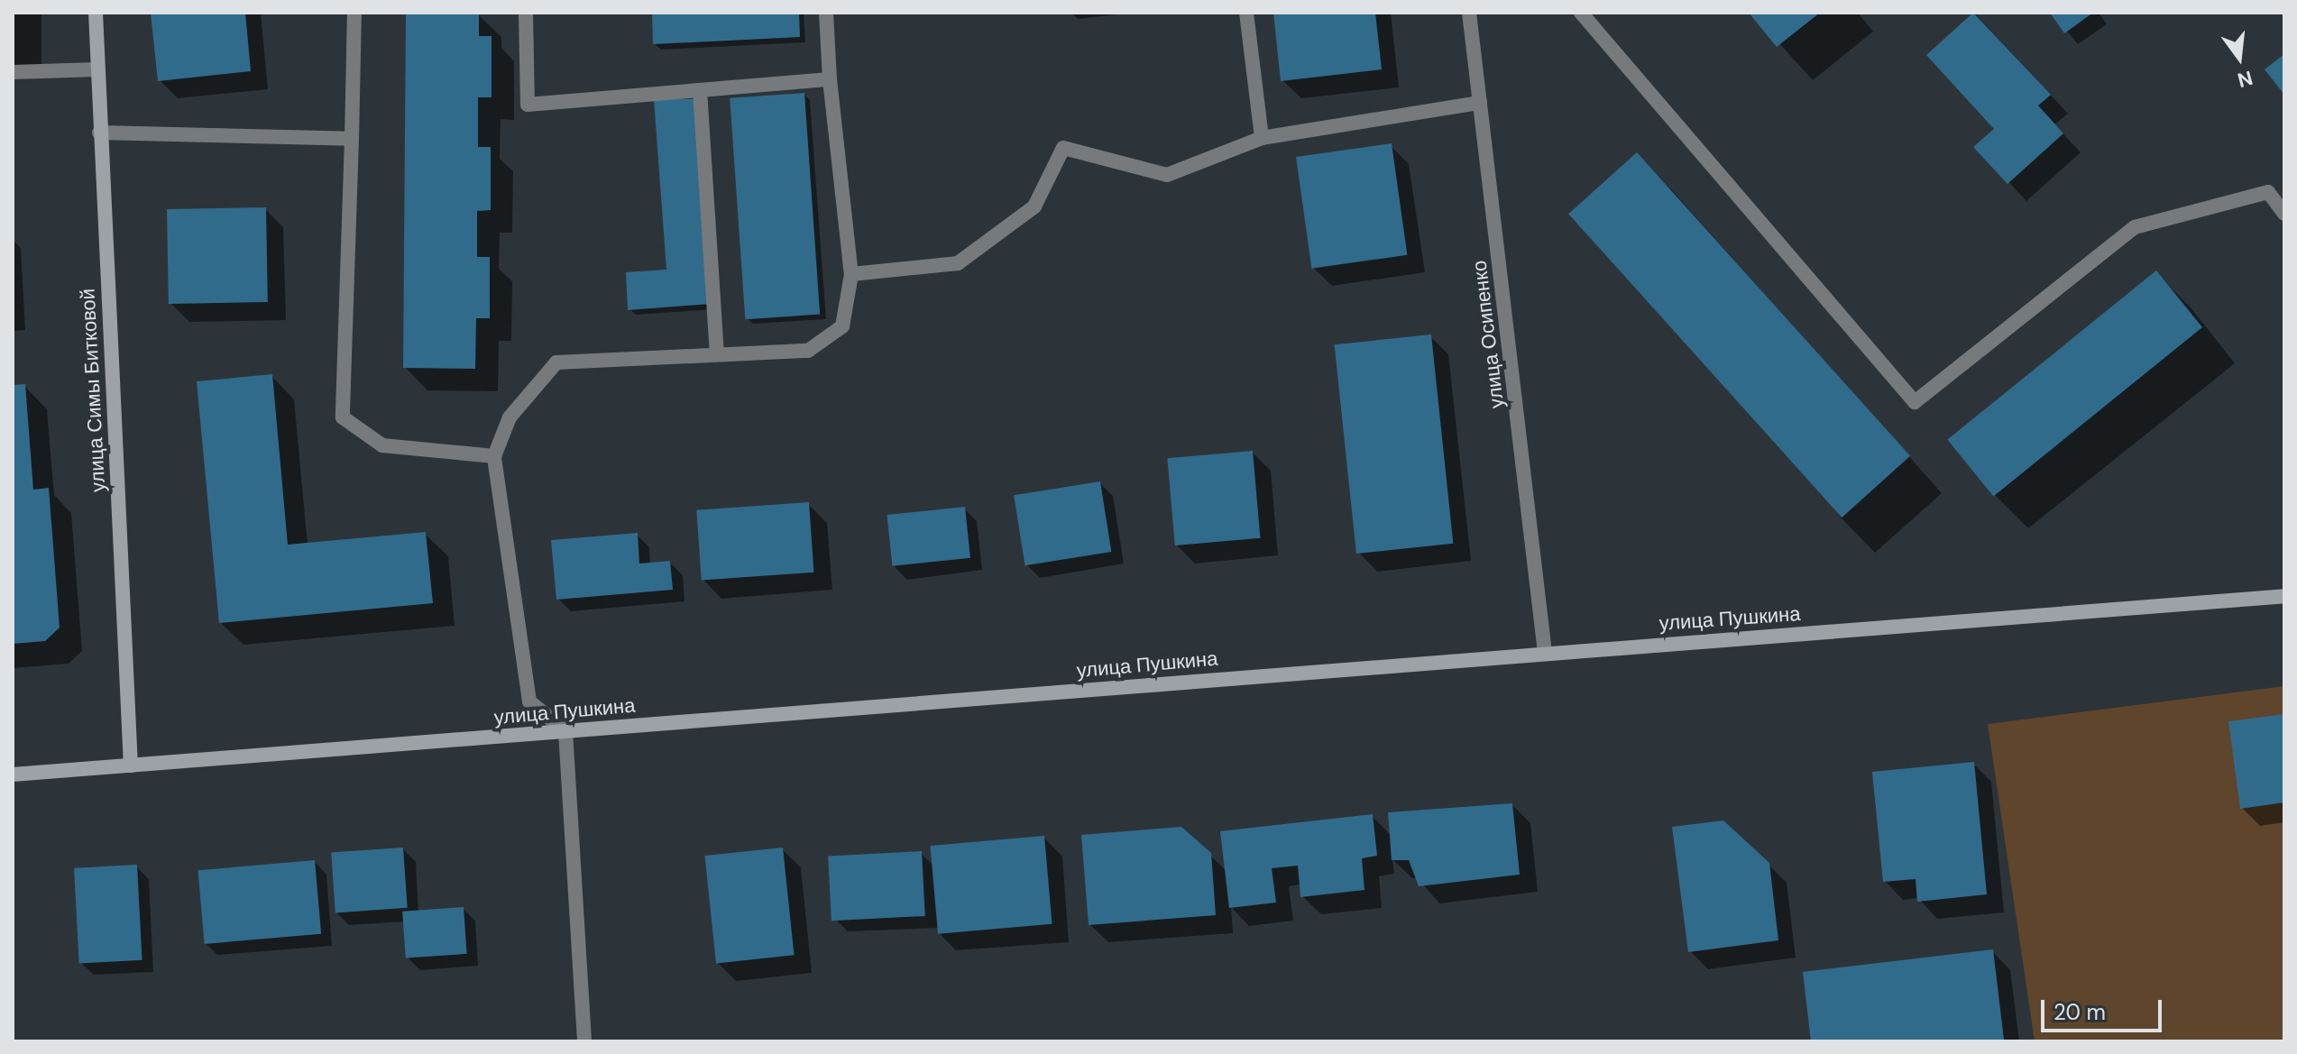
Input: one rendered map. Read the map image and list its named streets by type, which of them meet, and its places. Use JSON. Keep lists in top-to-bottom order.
{
  "streets": {
    "street": ["улица Осипенко", "улица Симы Битковой", "улица Пушкина"]
  },
  "crossings": [
    ["улица Осипенко", "улица Пушкина"],
    ["улица Симы Битковой", "улица Пушкина"]
  ],
  "scale_bar": "20 m",
  "north": "bottom"
}
